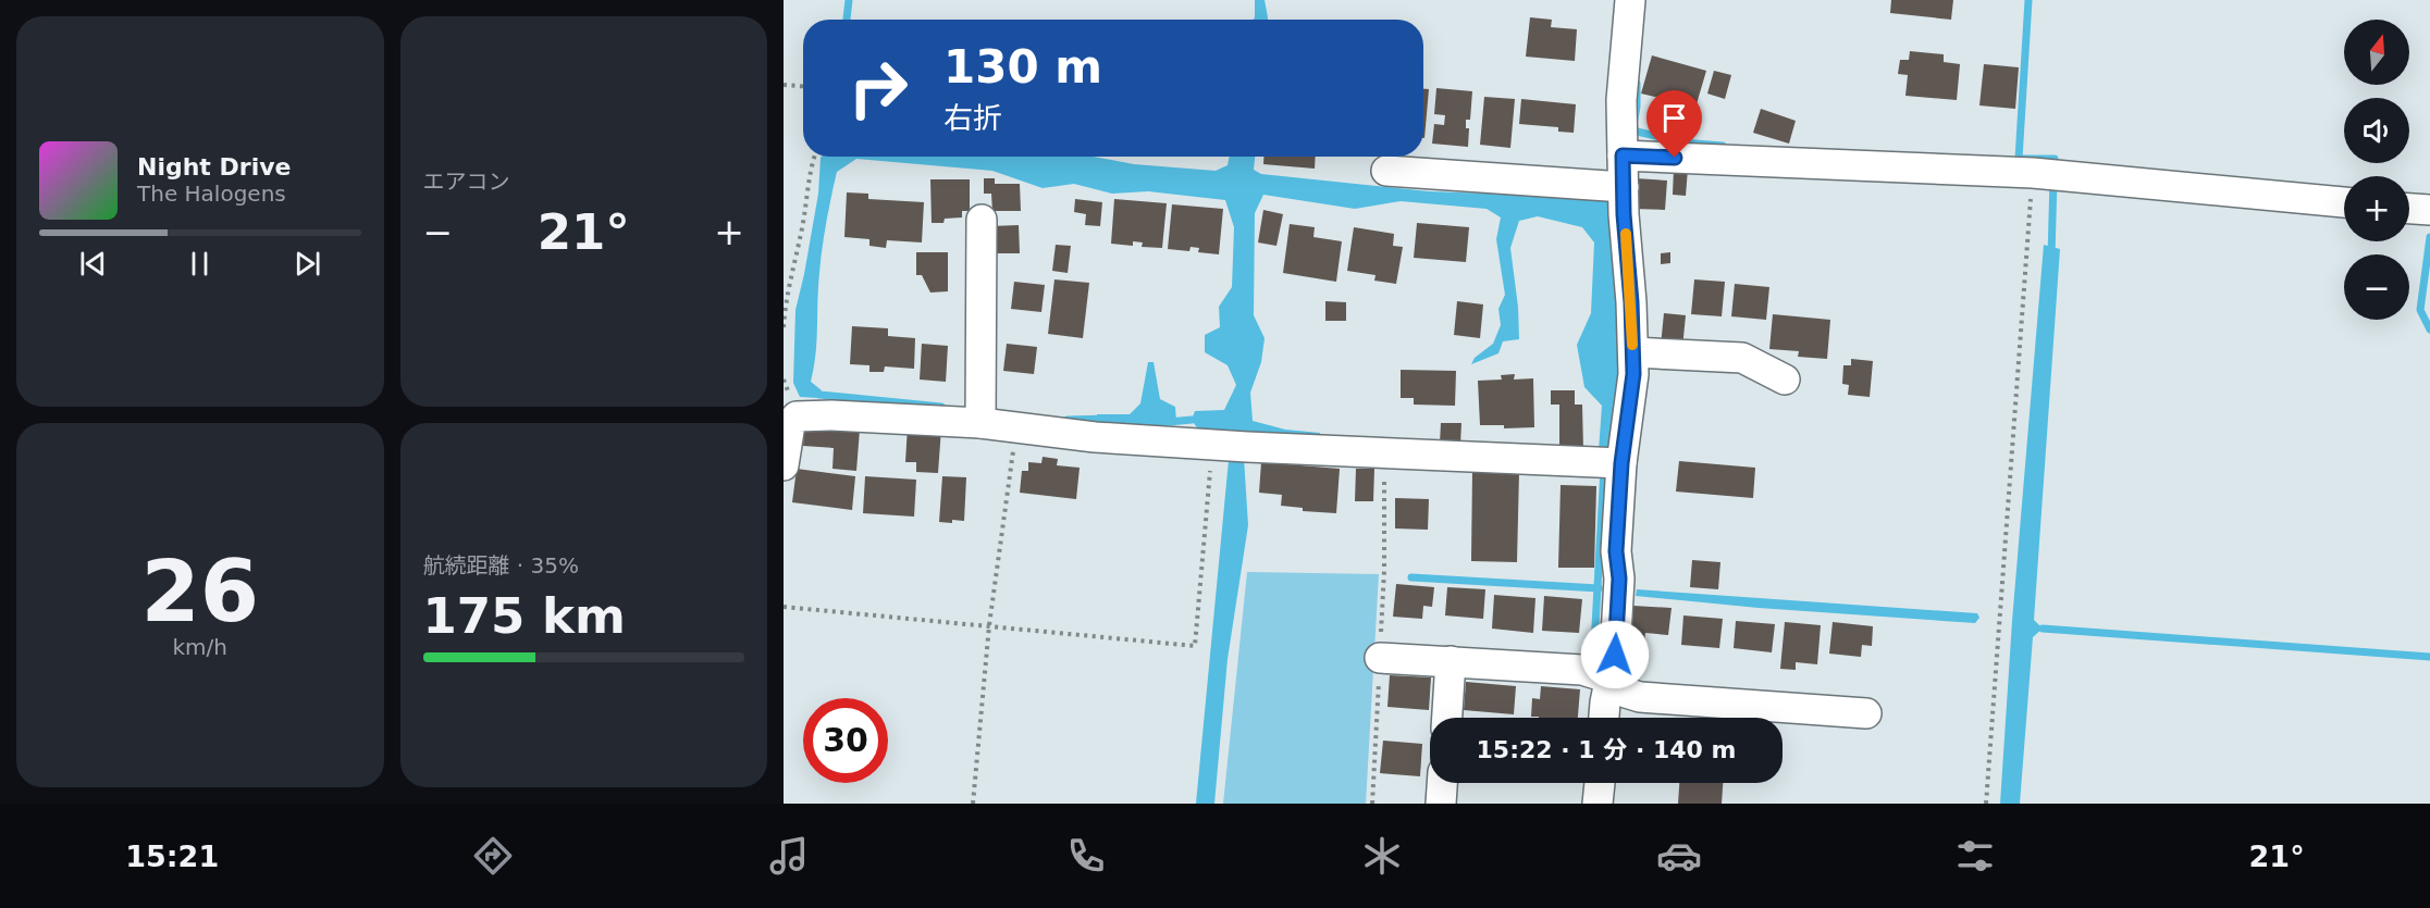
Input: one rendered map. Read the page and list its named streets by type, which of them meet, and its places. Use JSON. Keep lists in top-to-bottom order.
{
  "north": "top",
  "page": {
    "tile": [
      "エアコン",
      ["26", "km/h"],
      ["航続距離 · 35%", "175 km"]
    ],
    "map_buttons": ["+", "−"],
    "turn": ["130 m", "右折"],
    "song": ["Night Drive", "The Halogens"],
    "heat": ["−", "21°", "+"],
    "limit": "30",
    "trip": "15:22 · 1 分 · 140 m",
    "tabs": ["15:21", "21°"]
  }
}
